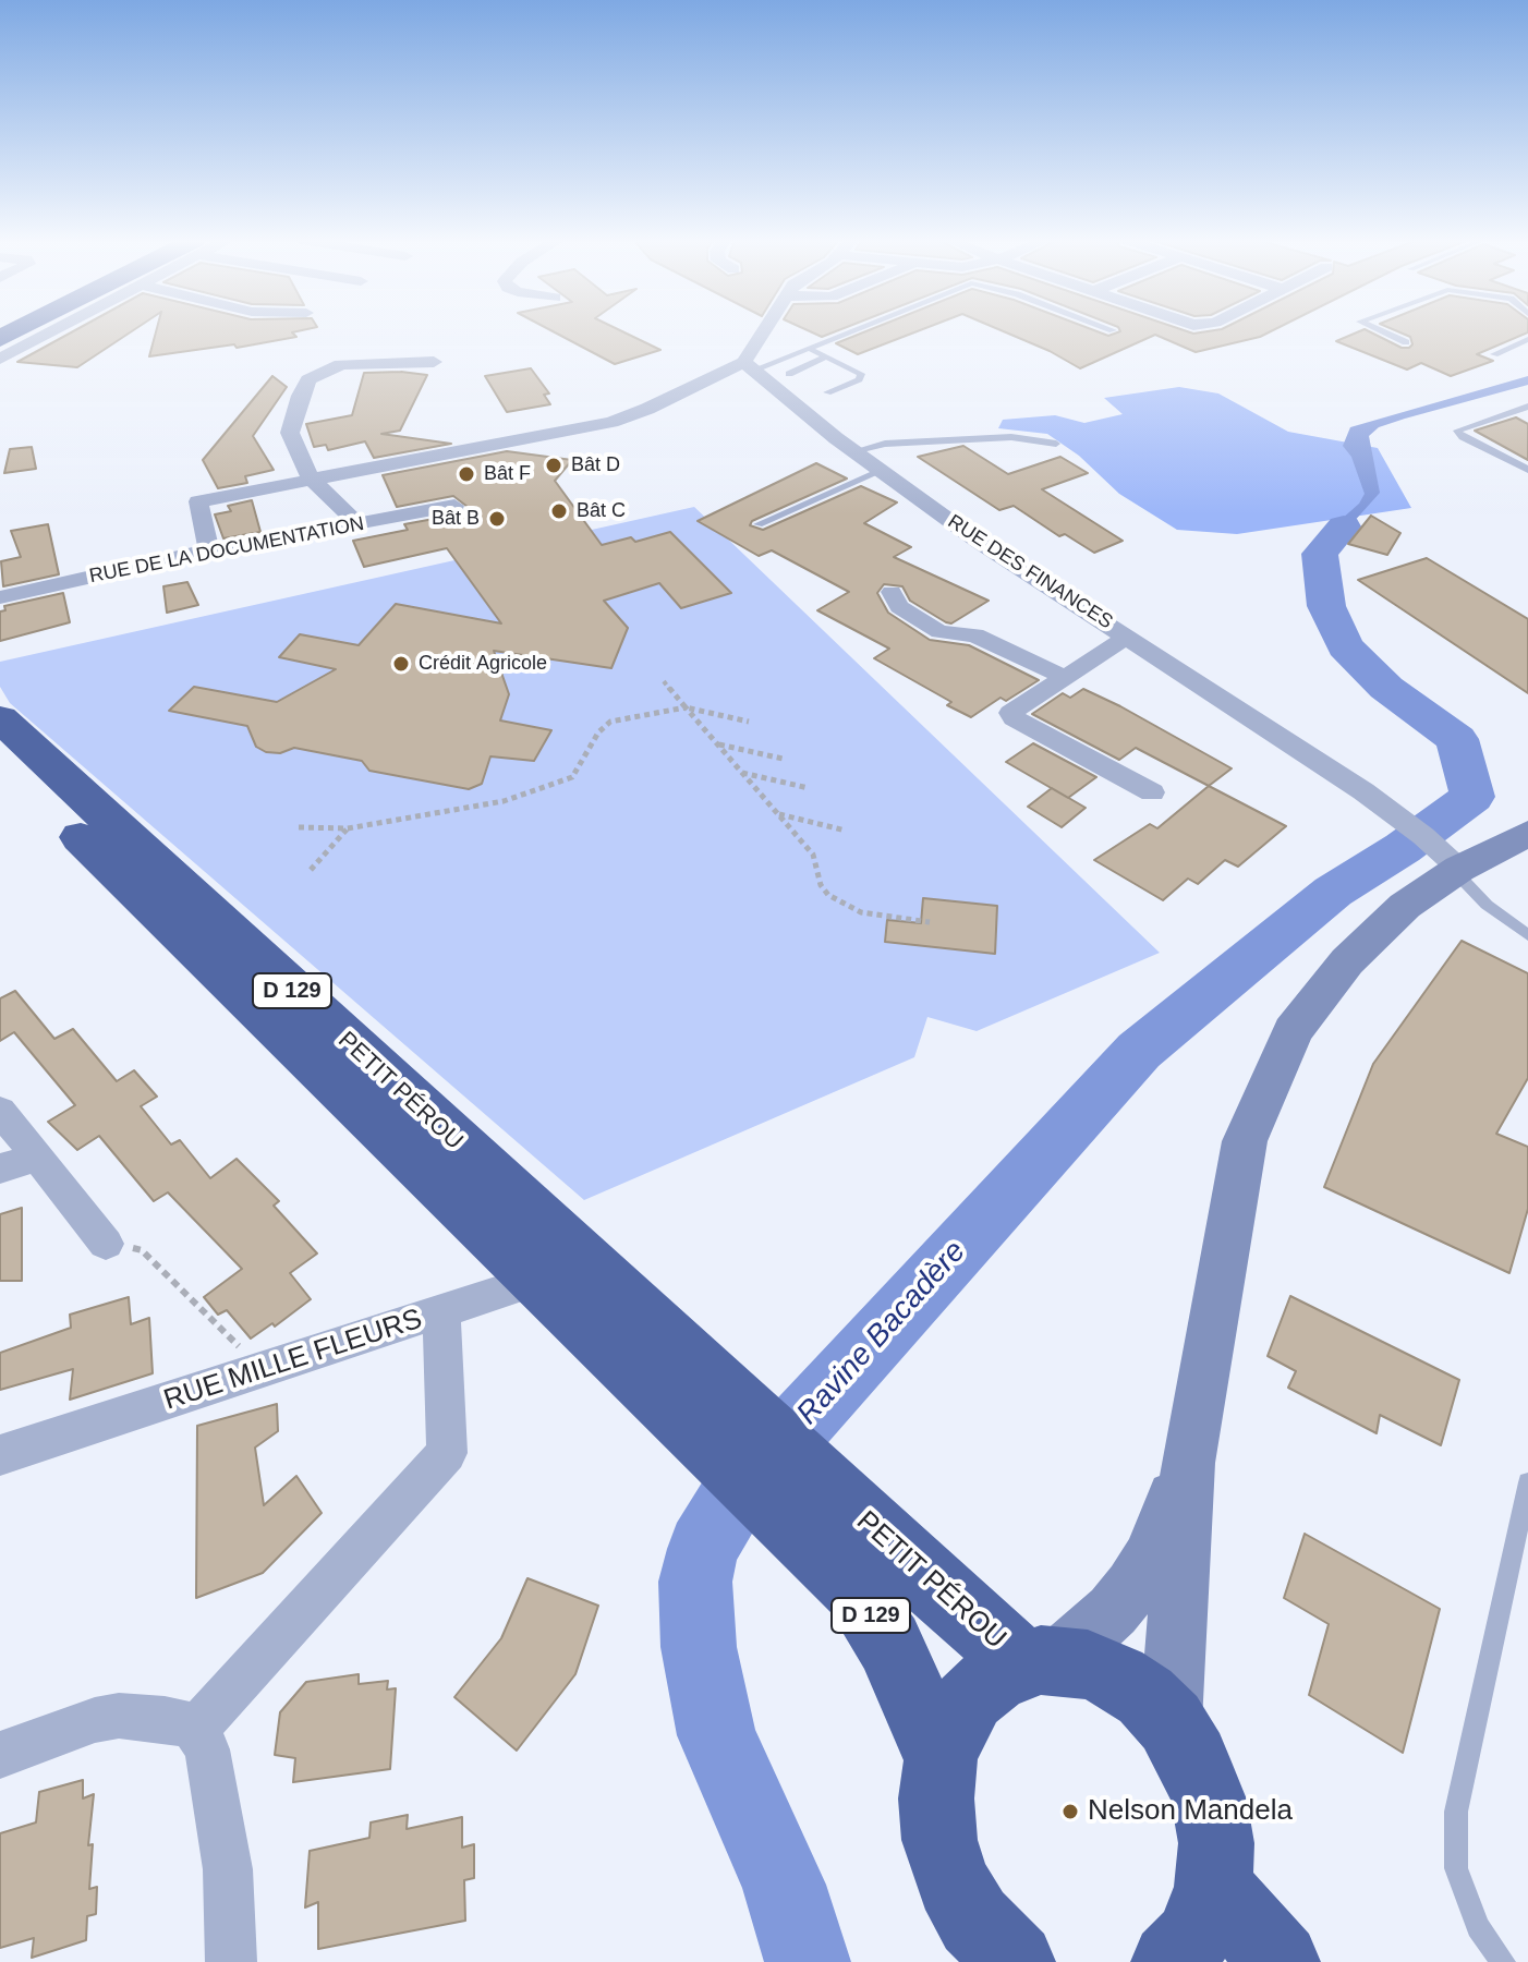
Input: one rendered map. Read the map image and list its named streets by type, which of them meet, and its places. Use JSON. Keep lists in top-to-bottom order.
{
  "streets": {
    "highway": ["D 129", "PETIT PÉROU"],
    "street": ["RUE DE LA DOCUMENTATION", "RUE DES FINANCES", "RUE MILLE FLEURS"]
  },
  "crossings": [
    ["D 129", "PETIT PÉROU"],
    ["PETIT PÉROU", "RUE MILLE FLEURS"]
  ],
  "water": ["Ravine Bacadère"],
  "places": [
    "Bât D",
    "Bât F",
    "Bât C",
    "Bât B",
    "Crédit Agricole",
    "Nelson Mandela"
  ]
}
